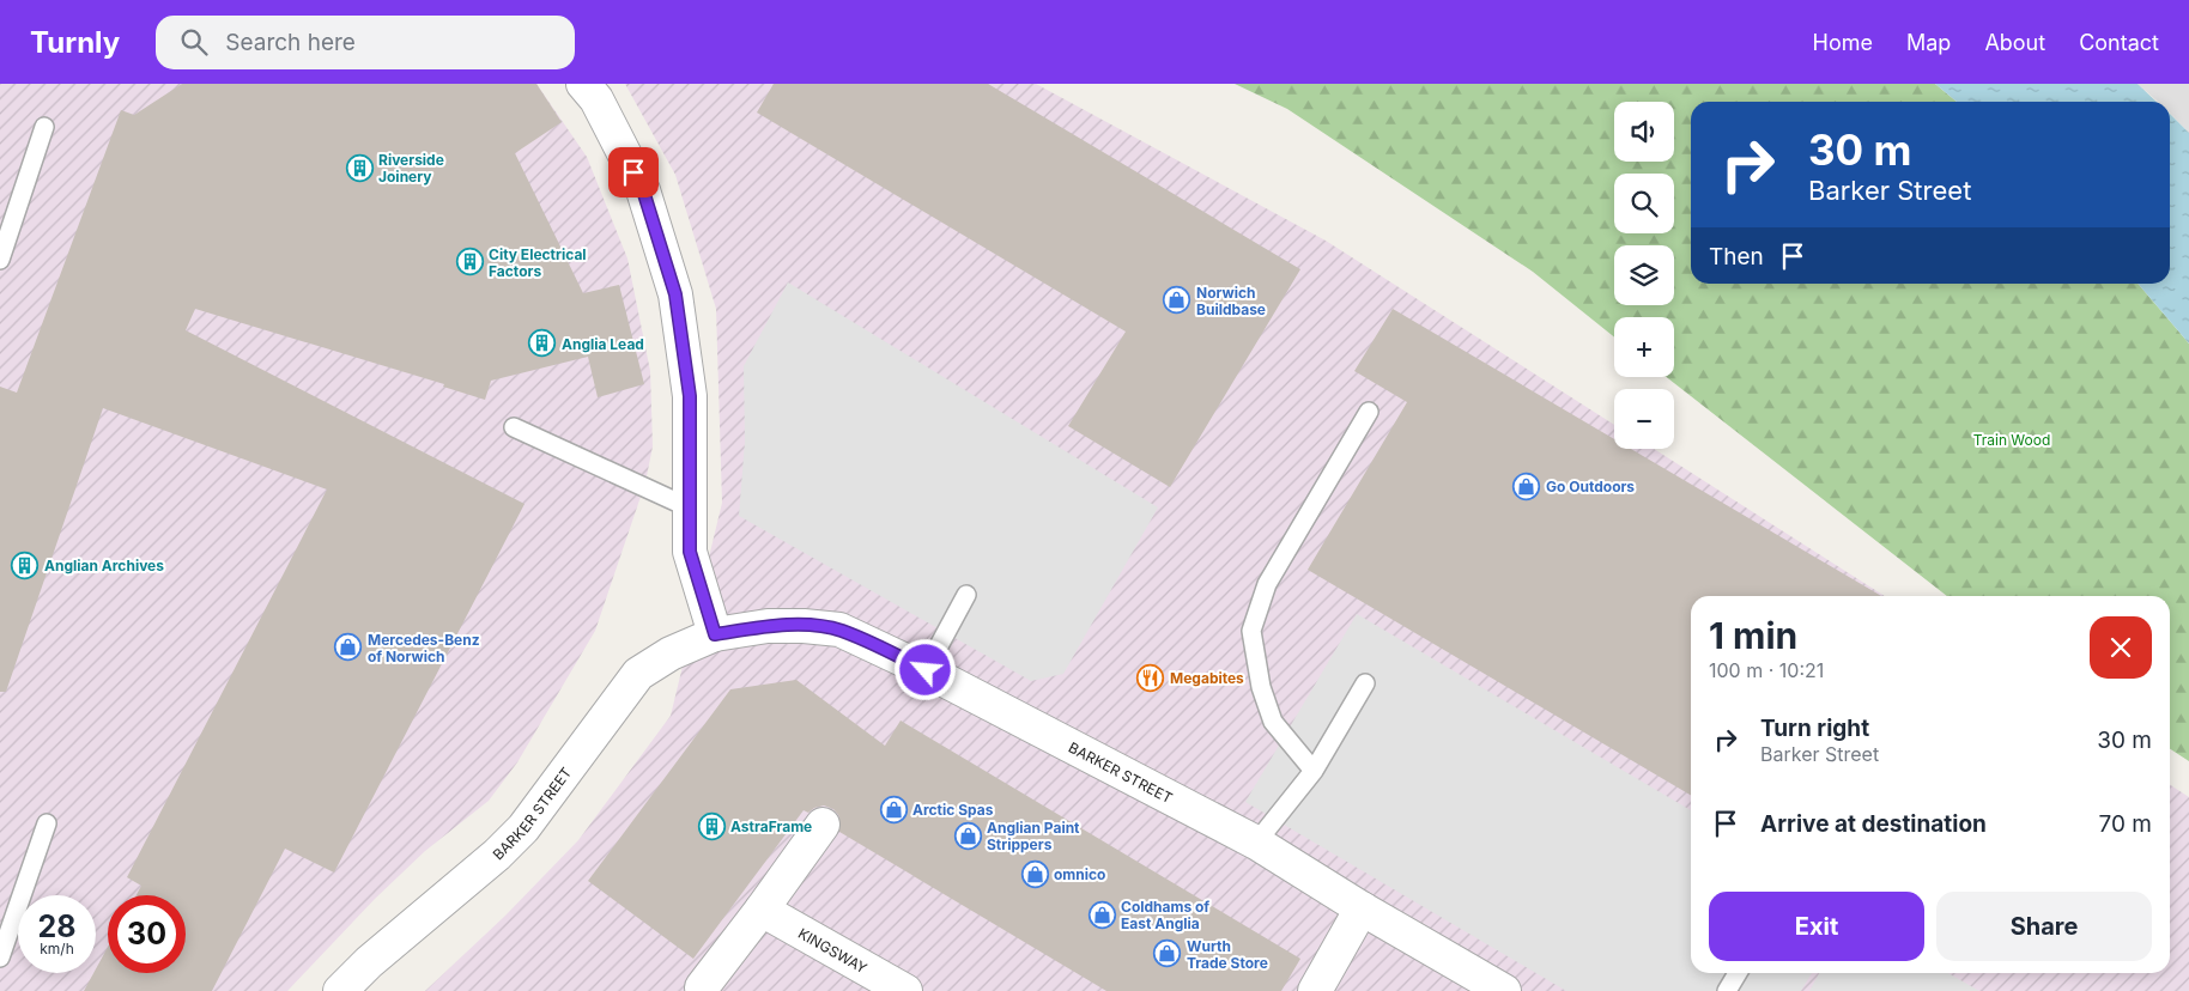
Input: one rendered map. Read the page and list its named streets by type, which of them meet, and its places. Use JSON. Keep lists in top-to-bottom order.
{
  "streets": {
    "street": ["BARKER STREET", "KINGSWAY"]
  },
  "parks": ["Train Wood"],
  "places": {
    "building": [
      "Riverside Joinery",
      "City Electrical Factors",
      "Anglia Lead",
      "Anglian Archives",
      "AstraFrame"
    ],
    "shop": [
      "Norwich Buildbase",
      "Go Outdoors",
      "Mercedes-Benz of Norwich",
      "Arctic Spas",
      "Anglian Paint Strippers",
      "omnico",
      "Coldhams of East Anglia",
      "Wurth Trade Store"
    ],
    "restaurant": ["Megabites"]
  },
  "page": {
    "header": "Turnly",
    "search": "Search here",
    "nav": [
      "Home",
      "Map",
      "About",
      "Contact"
    ],
    "map_buttons": ["+", "−"],
    "turn": ["30 m", "Barker Street"],
    "then": "Then",
    "heading": ["1 min", "100 m · 10:21"],
    "list": [
      {
        "name": "Turn right",
        "note": "Barker Street",
        "value": "30 m"
      },
      {
        "name": "Arrive at destination",
        "value": "70 m"
      }
    ],
    "buttons": ["Exit", "Share"],
    "speed": "28 km/h",
    "limit": "30"
  }
}
